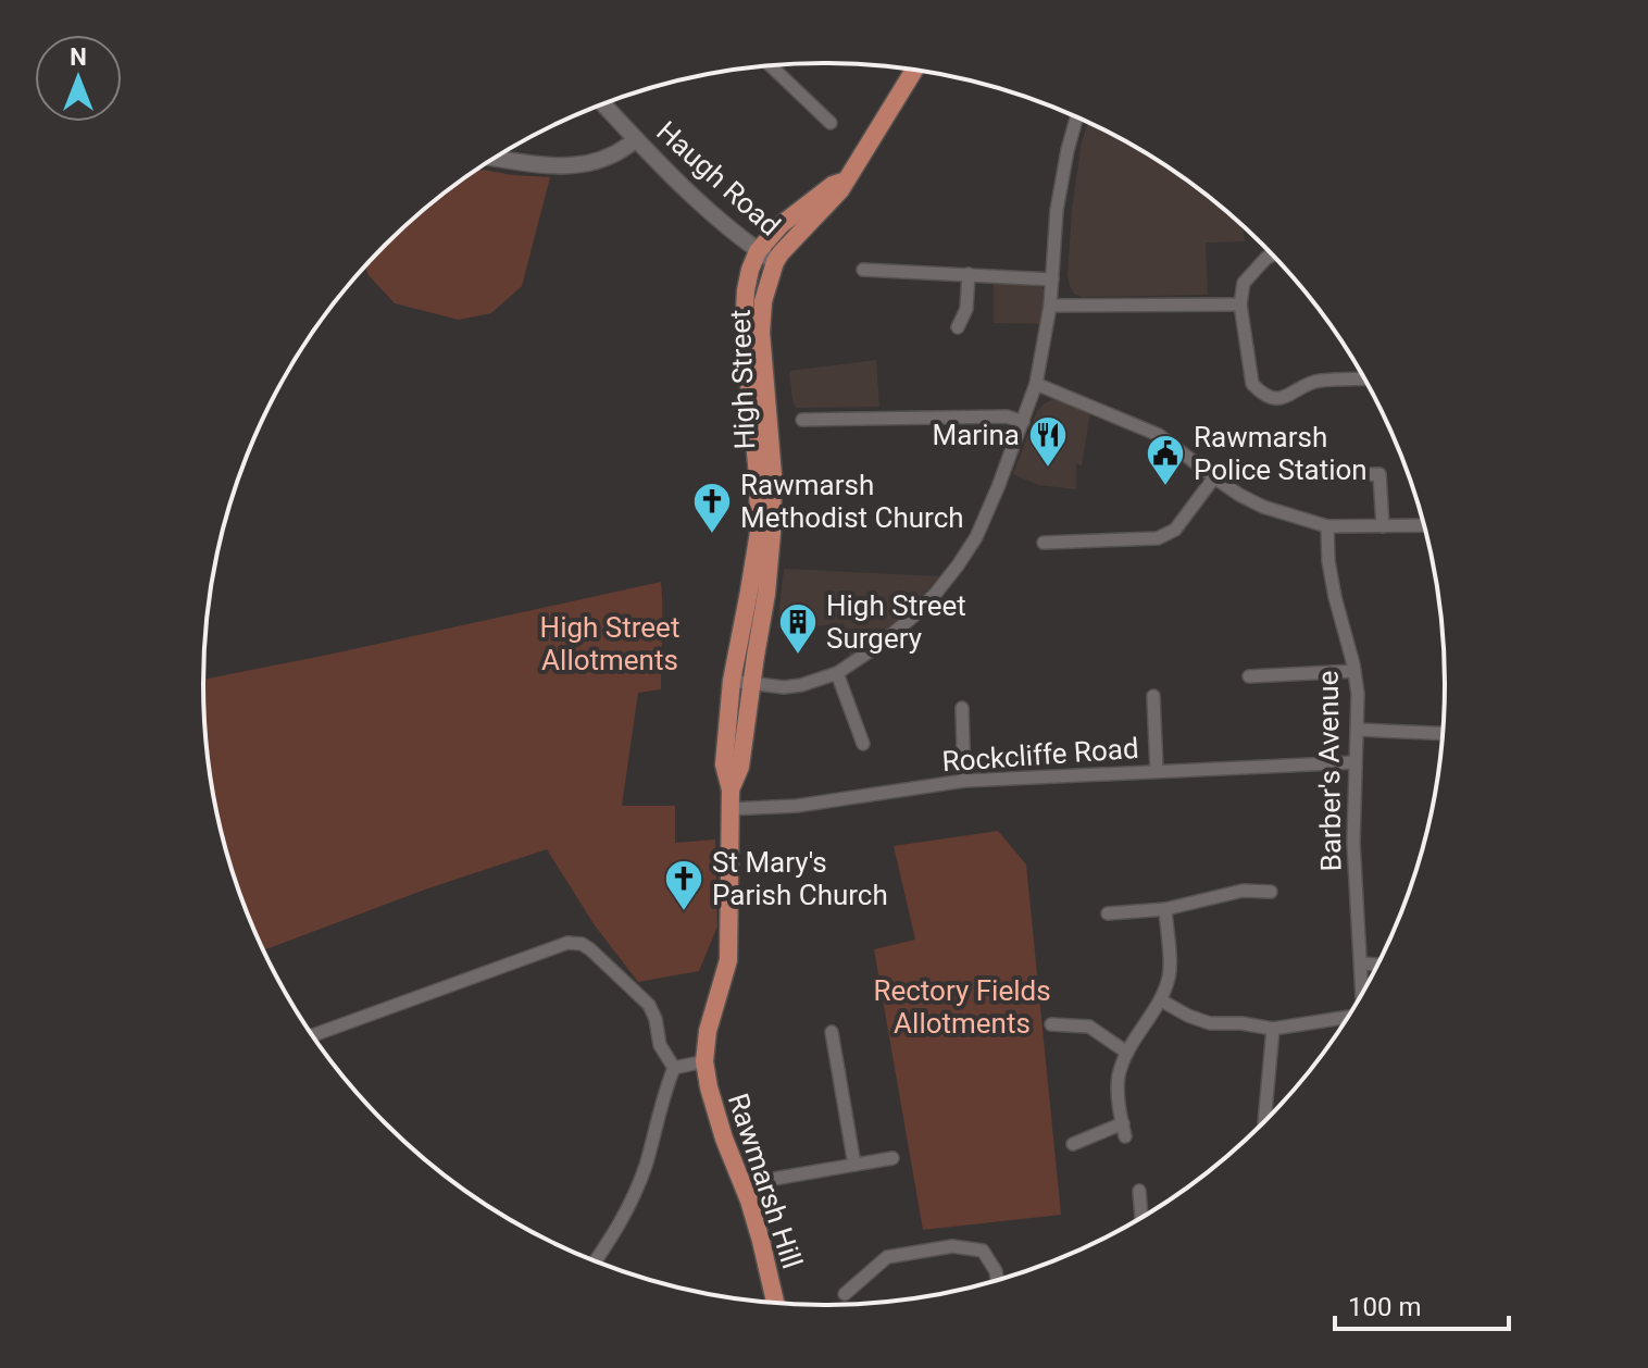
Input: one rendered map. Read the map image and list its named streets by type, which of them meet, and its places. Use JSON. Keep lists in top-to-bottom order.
{
  "streets": {
    "main road": ["High Street", "Rawmarsh Hill"],
    "street": ["Haugh Road", "Rockcliffe Road", "Barber's Avenue"]
  },
  "crossings": [
    ["Haugh Road", "High Street"],
    ["High Street", "Rockcliffe Road"],
    ["High Street", "Rawmarsh Hill"],
    ["Rockcliffe Road", "Barber's Avenue"]
  ],
  "parks": ["High Street Allotments", "Rectory Fields Allotments"],
  "places": {
    "restaurant": ["Marina"],
    "public building": ["Rawmarsh Police Station"],
    "church": ["Rawmarsh Methodist Church", "St Mary's Parish Church"],
    "building": ["High Street Surgery"]
  },
  "scale_bar": "100 m",
  "north": "top"
}
